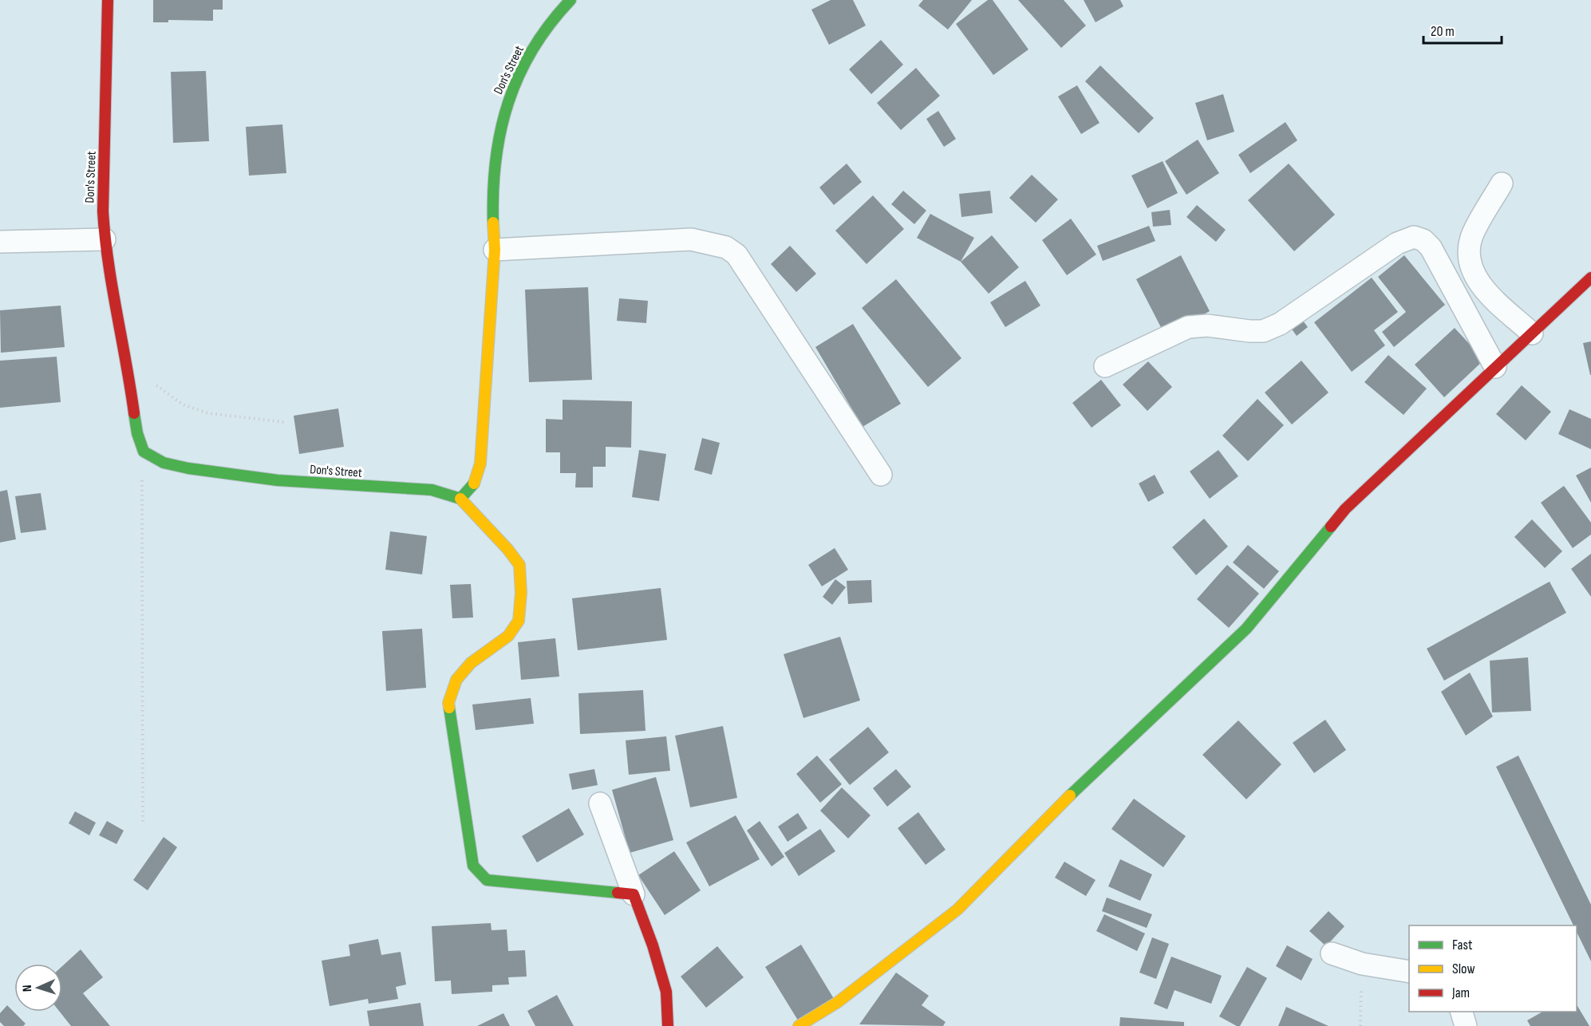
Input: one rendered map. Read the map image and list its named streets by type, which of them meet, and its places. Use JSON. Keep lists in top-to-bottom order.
{
  "streets": {
    "street": ["Don's Street"]
  },
  "legend": ["Fast", "Slow", "Jam"],
  "scale_bar": "20 m",
  "north": "left"
}
